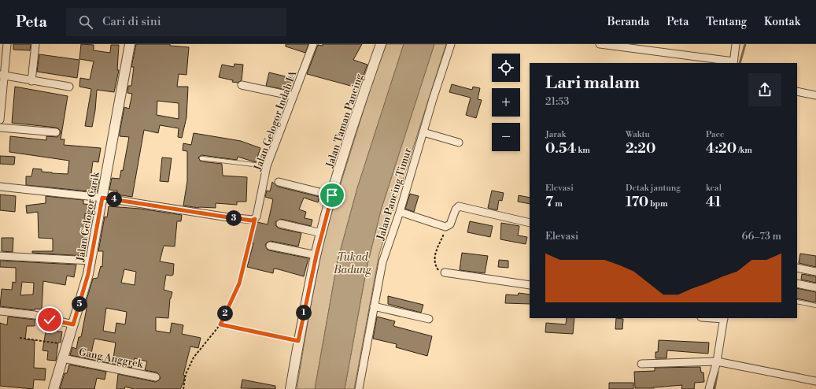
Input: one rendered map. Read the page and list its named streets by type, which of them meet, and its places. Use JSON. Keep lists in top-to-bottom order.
{
  "streets": {
    "street": [
      "Jalan Gelogor Indah IA",
      "Jalan Taman Pancing",
      "Jalan Pancing Timur",
      "Jalan Gelogor Carik",
      "Gang Anggrek"
    ]
  },
  "crossings": [
    ["Jalan Gelogor Carik", "Gang Anggrek"]
  ],
  "water": ["Tukad Badung"],
  "page": {
    "header": "Peta",
    "search": "Cari di sini",
    "nav": [
      "Beranda",
      "Peta",
      "Tentang",
      "Kontak"
    ],
    "map_buttons": ["+", "−"],
    "heading": ["Lari malam", "21:53"],
    "stats": [
      ["Jarak", "0.54 km"],
      ["Waktu", "2:20"],
      ["Pace", "4:20 /km"],
      ["Elevasi", "7 m"],
      ["Detak jantung", "170 bpm"],
      ["kcal", "41"]
    ],
    "pins": [
      "4",
      "3",
      "5",
      "1",
      "2"
    ],
    "chart": ["Elevasi", "66–73 m"]
  }
}
